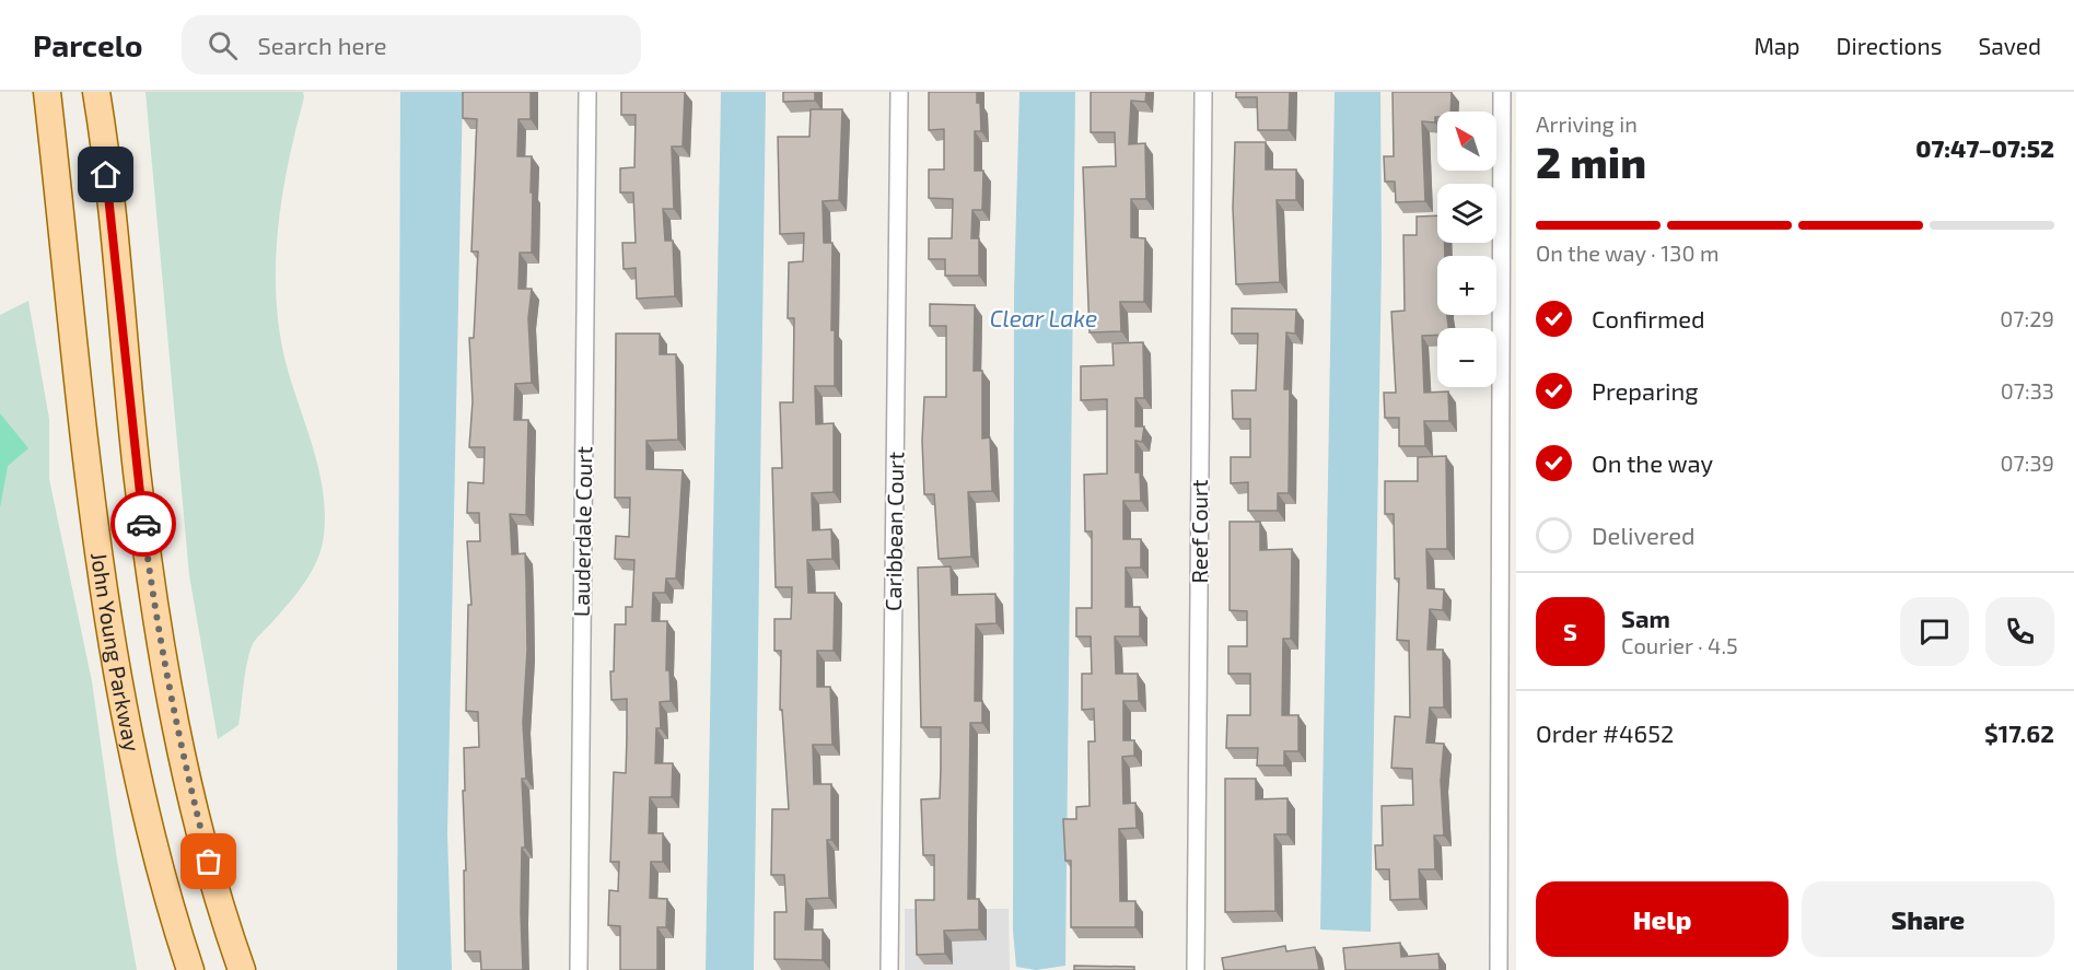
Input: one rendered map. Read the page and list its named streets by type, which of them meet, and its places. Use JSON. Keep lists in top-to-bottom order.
{
  "streets": {
    "main road": ["John Young Parkway"],
    "street": ["Lauderdale Court", "Caribbean Court", "Reef Court"]
  },
  "water": ["Clear Lake"],
  "north": "top left",
  "page": {
    "header": "Parcelo",
    "search": "Search here",
    "nav": ["Map", "Directions", "Saved"],
    "heading": ["2 min", "Arriving in", "07:47–07:52"],
    "panel": [
      "Sam",
      "Courier · 4.5",
      "Order #4652",
      "$17.62"
    ],
    "map_buttons": ["+", "−"],
    "bar": "On the way · 130 m",
    "list": [
      ["Confirmed", "07:29"],
      ["Preparing", "07:33"],
      ["On the way", "07:39"],
      "Delivered"
    ],
    "round": "S",
    "buttons": ["Help", "Share"]
  }
}
